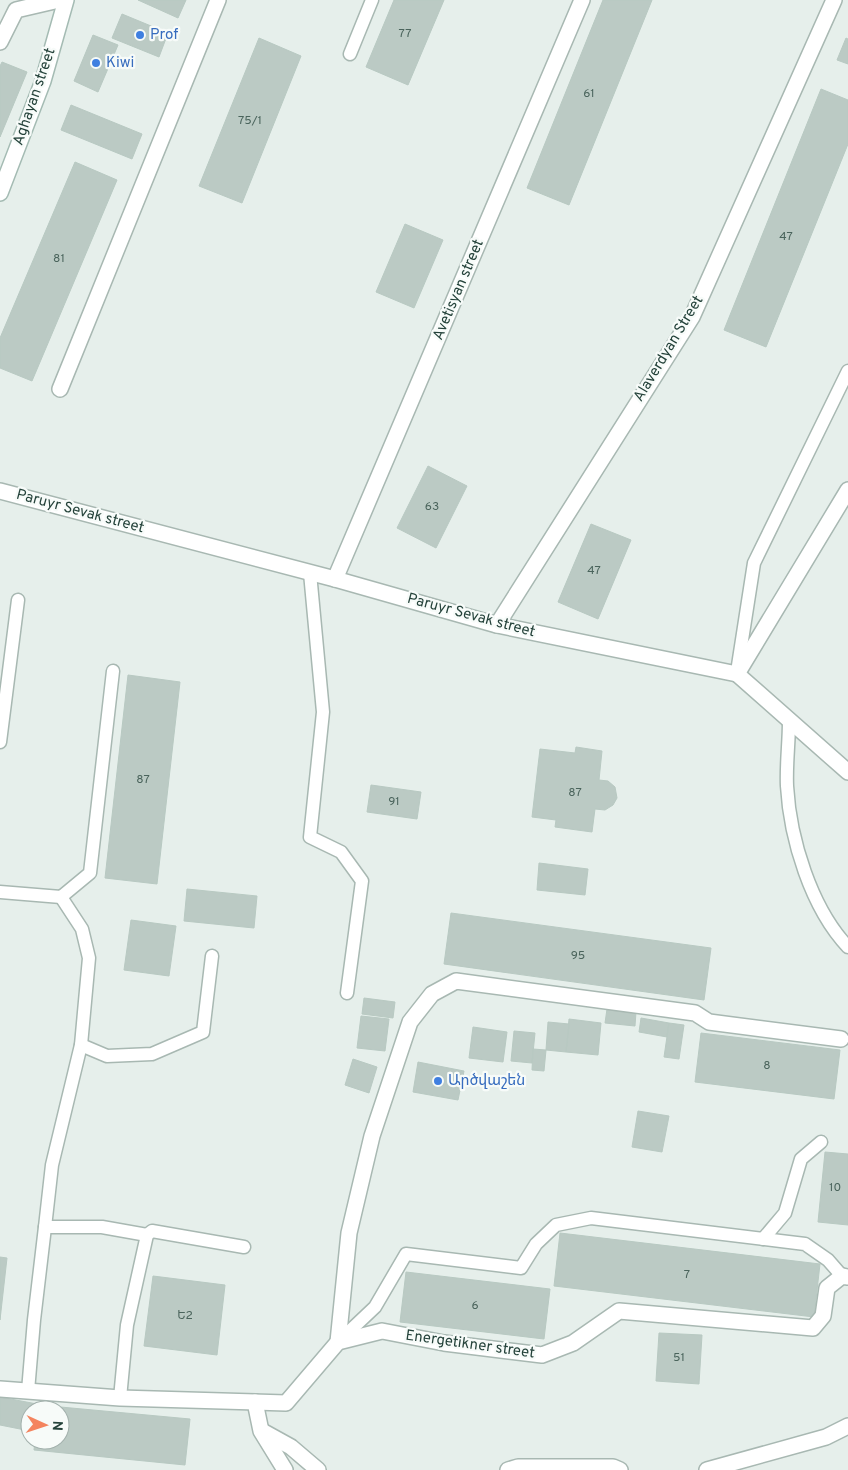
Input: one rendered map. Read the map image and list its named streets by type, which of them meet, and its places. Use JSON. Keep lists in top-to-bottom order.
{
  "streets": {
    "street": [
      "Aghayan street",
      "Avetisyan street",
      "Alaverdyan Street",
      "Paruyr Sevak street",
      "Energetikner street"
    ]
  },
  "crossings": [
    ["Avetisyan street", "Paruyr Sevak street"],
    ["Alaverdyan Street", "Paruyr Sevak street"]
  ],
  "places": ["Prof", "Kiwi", "Արծվաշեն"],
  "house_numbers": [
    "77",
    "61",
    "75/1",
    "47",
    "81",
    "63",
    "47",
    "87",
    "87",
    "91",
    "95",
    "8",
    "10",
    "7",
    "6",
    "Ե2",
    "51"
  ],
  "north": "right"
}
